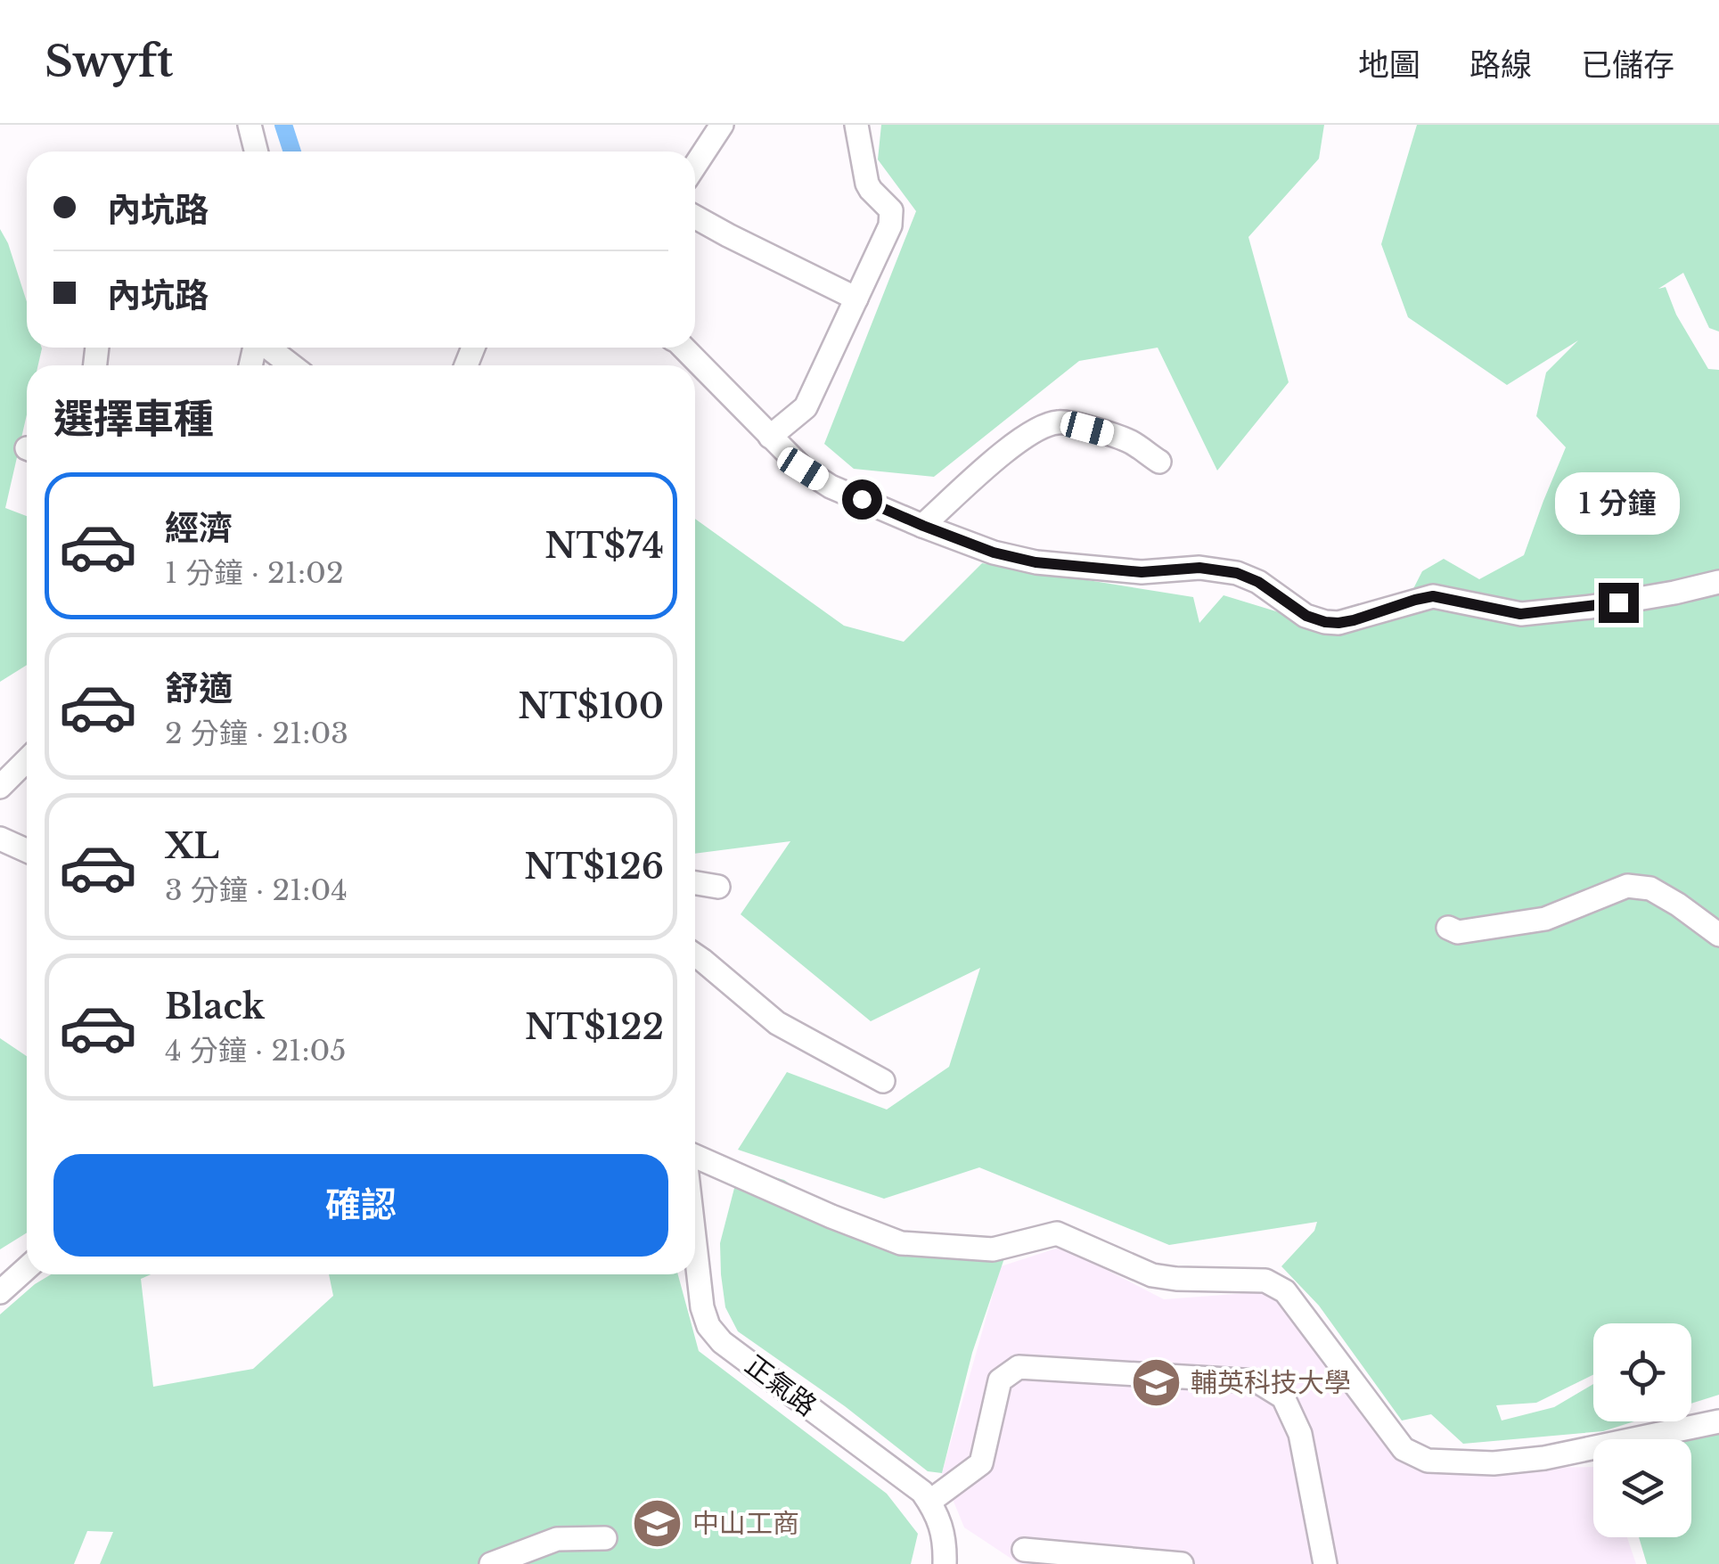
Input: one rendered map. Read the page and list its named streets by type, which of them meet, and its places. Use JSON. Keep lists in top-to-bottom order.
{
  "streets": {
    "street": ["正氣路"]
  },
  "places": {
    "school or university": ["輔英科技大學", "中山工商"]
  },
  "page": {
    "header": "Swyft",
    "nav": ["地圖", "路線", "已儲存"],
    "banner": ["內坑路", "內坑路"],
    "heading": "選擇車種",
    "bubble": "1 分鐘",
    "list": [
      {
        "name": "經濟",
        "note": "1 分鐘 · 21:02",
        "value": "NT$74"
      },
      {
        "name": "舒適",
        "note": "2 分鐘 · 21:03",
        "value": "NT$100"
      },
      {
        "name": "XL",
        "note": "3 分鐘 · 21:04",
        "value": "NT$126"
      },
      {
        "name": "Black",
        "note": "4 分鐘 · 21:05",
        "value": "NT$122"
      }
    ],
    "buttons": "確認"
  }
}
